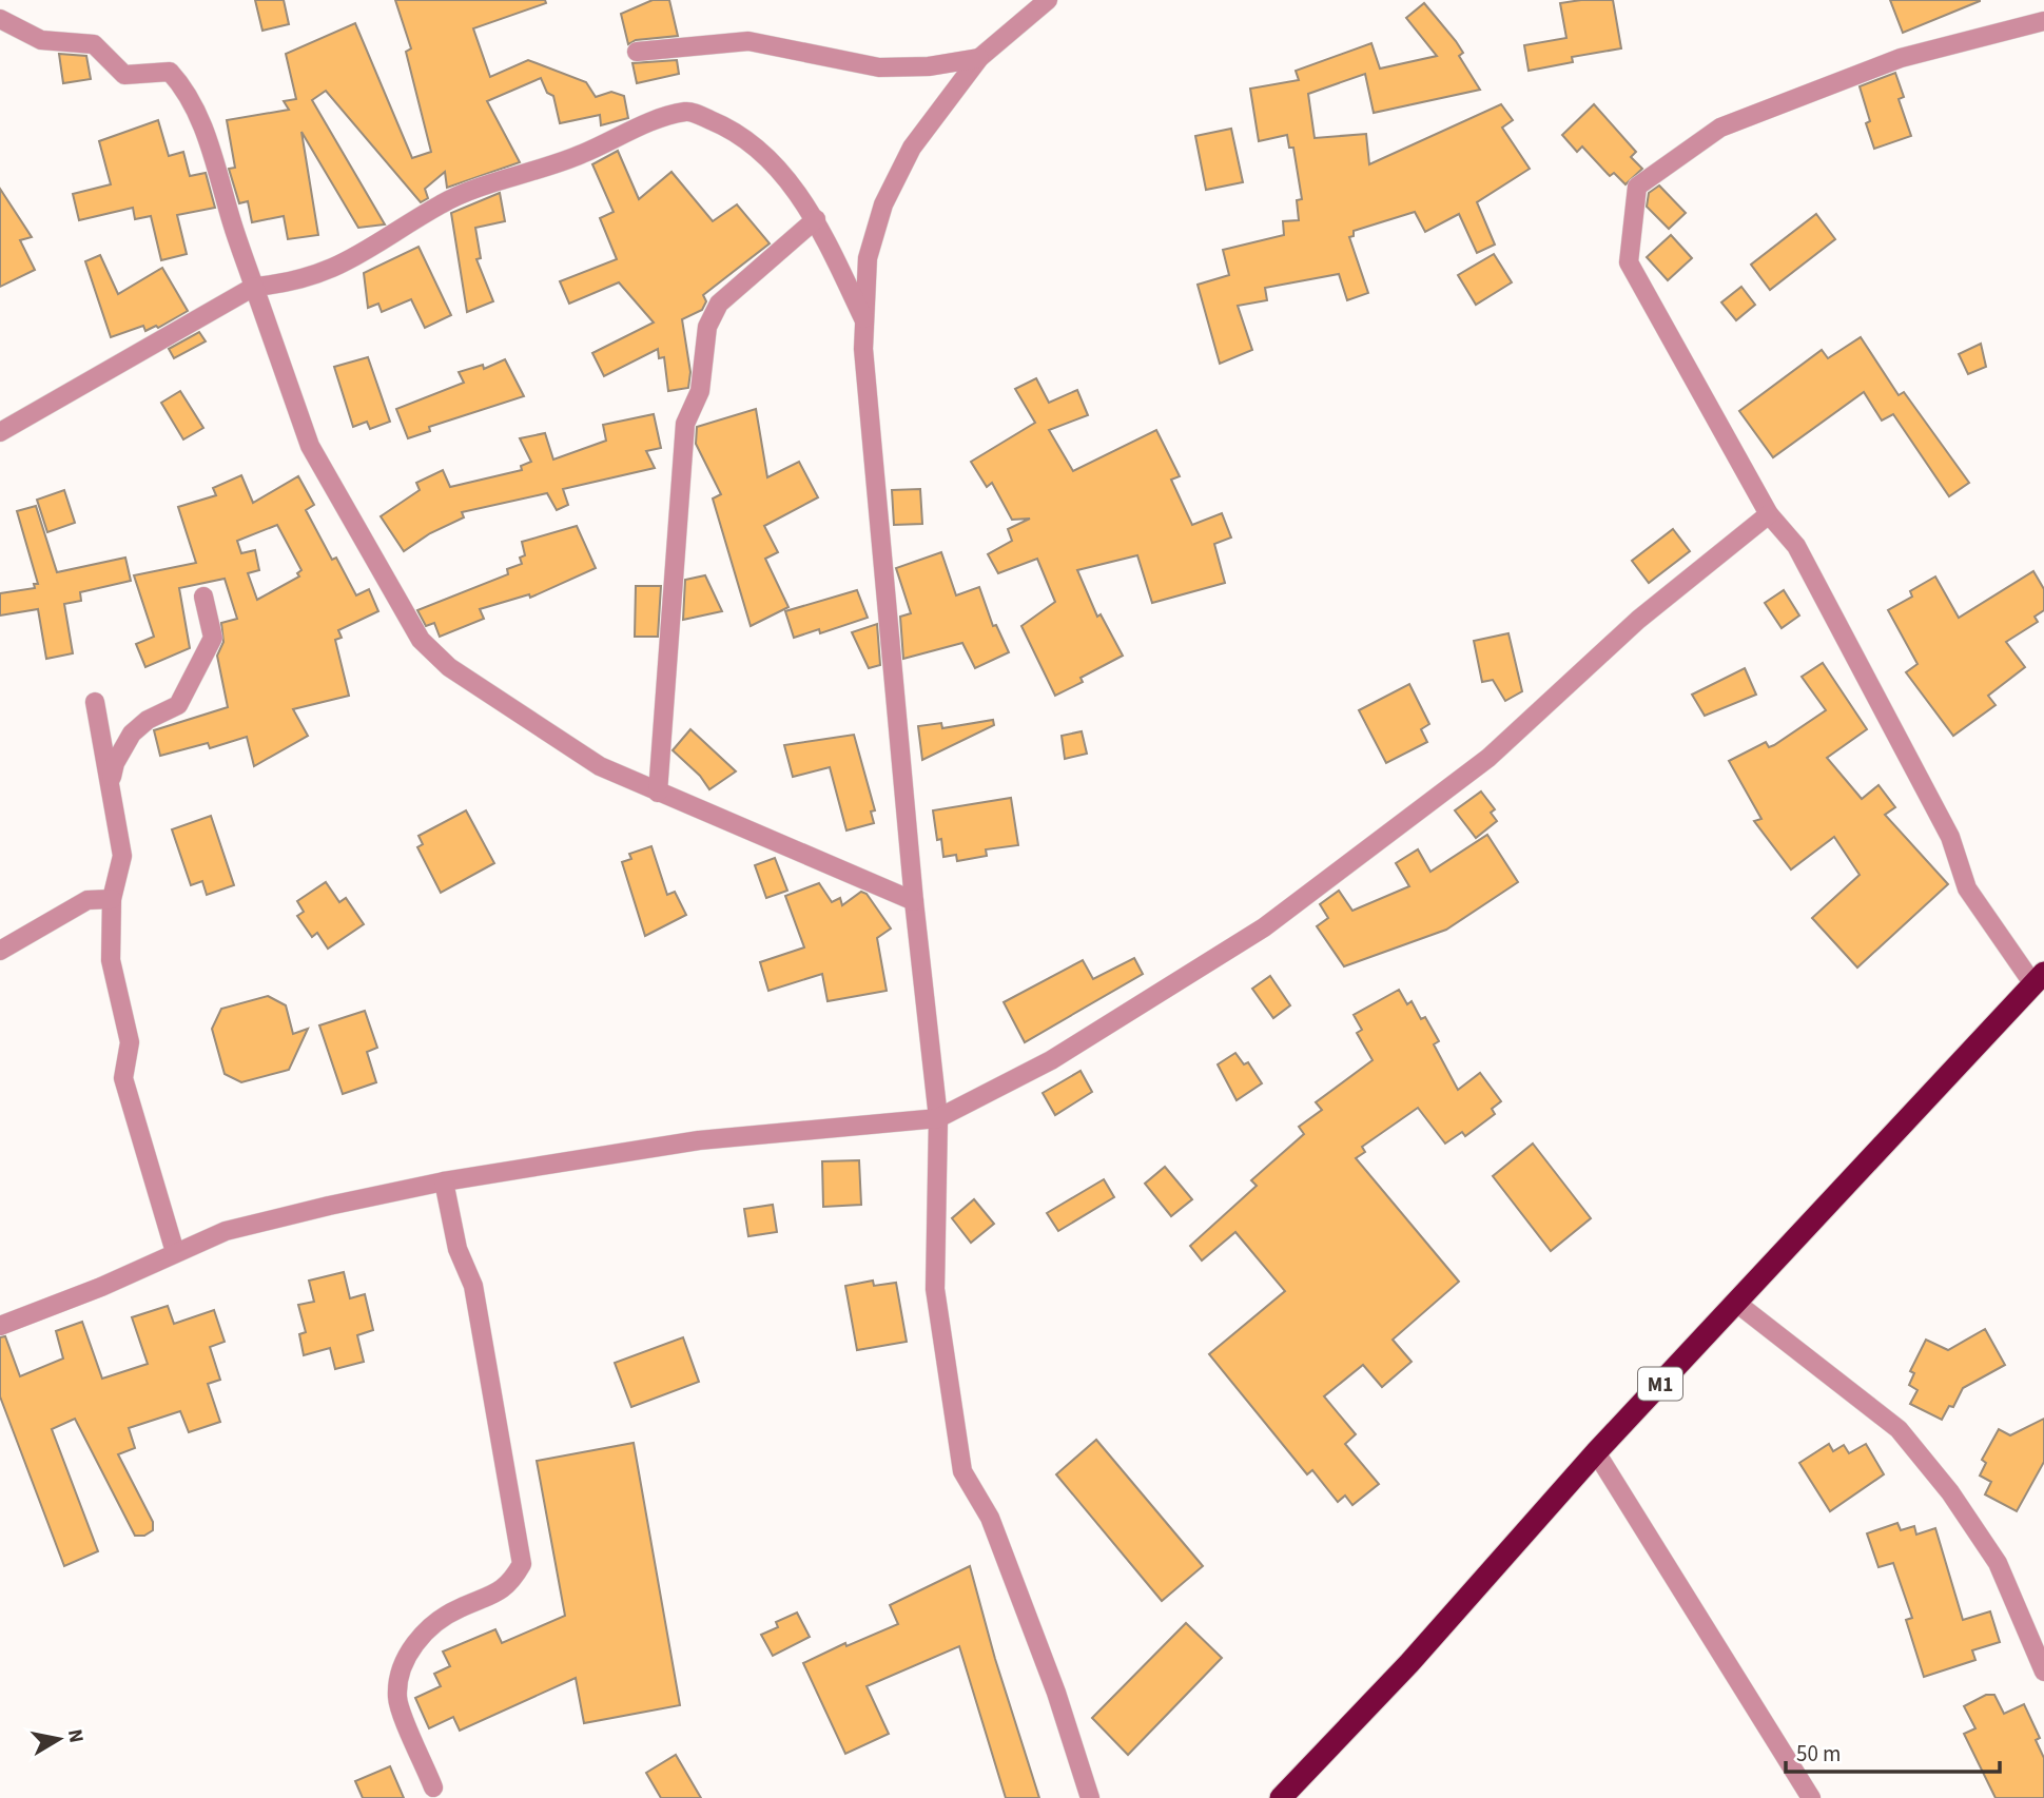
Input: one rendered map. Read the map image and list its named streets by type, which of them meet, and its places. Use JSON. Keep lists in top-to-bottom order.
{
  "streets": {
    "highway": ["M1"]
  },
  "scale_bar": "50 m",
  "north": "right"
}
